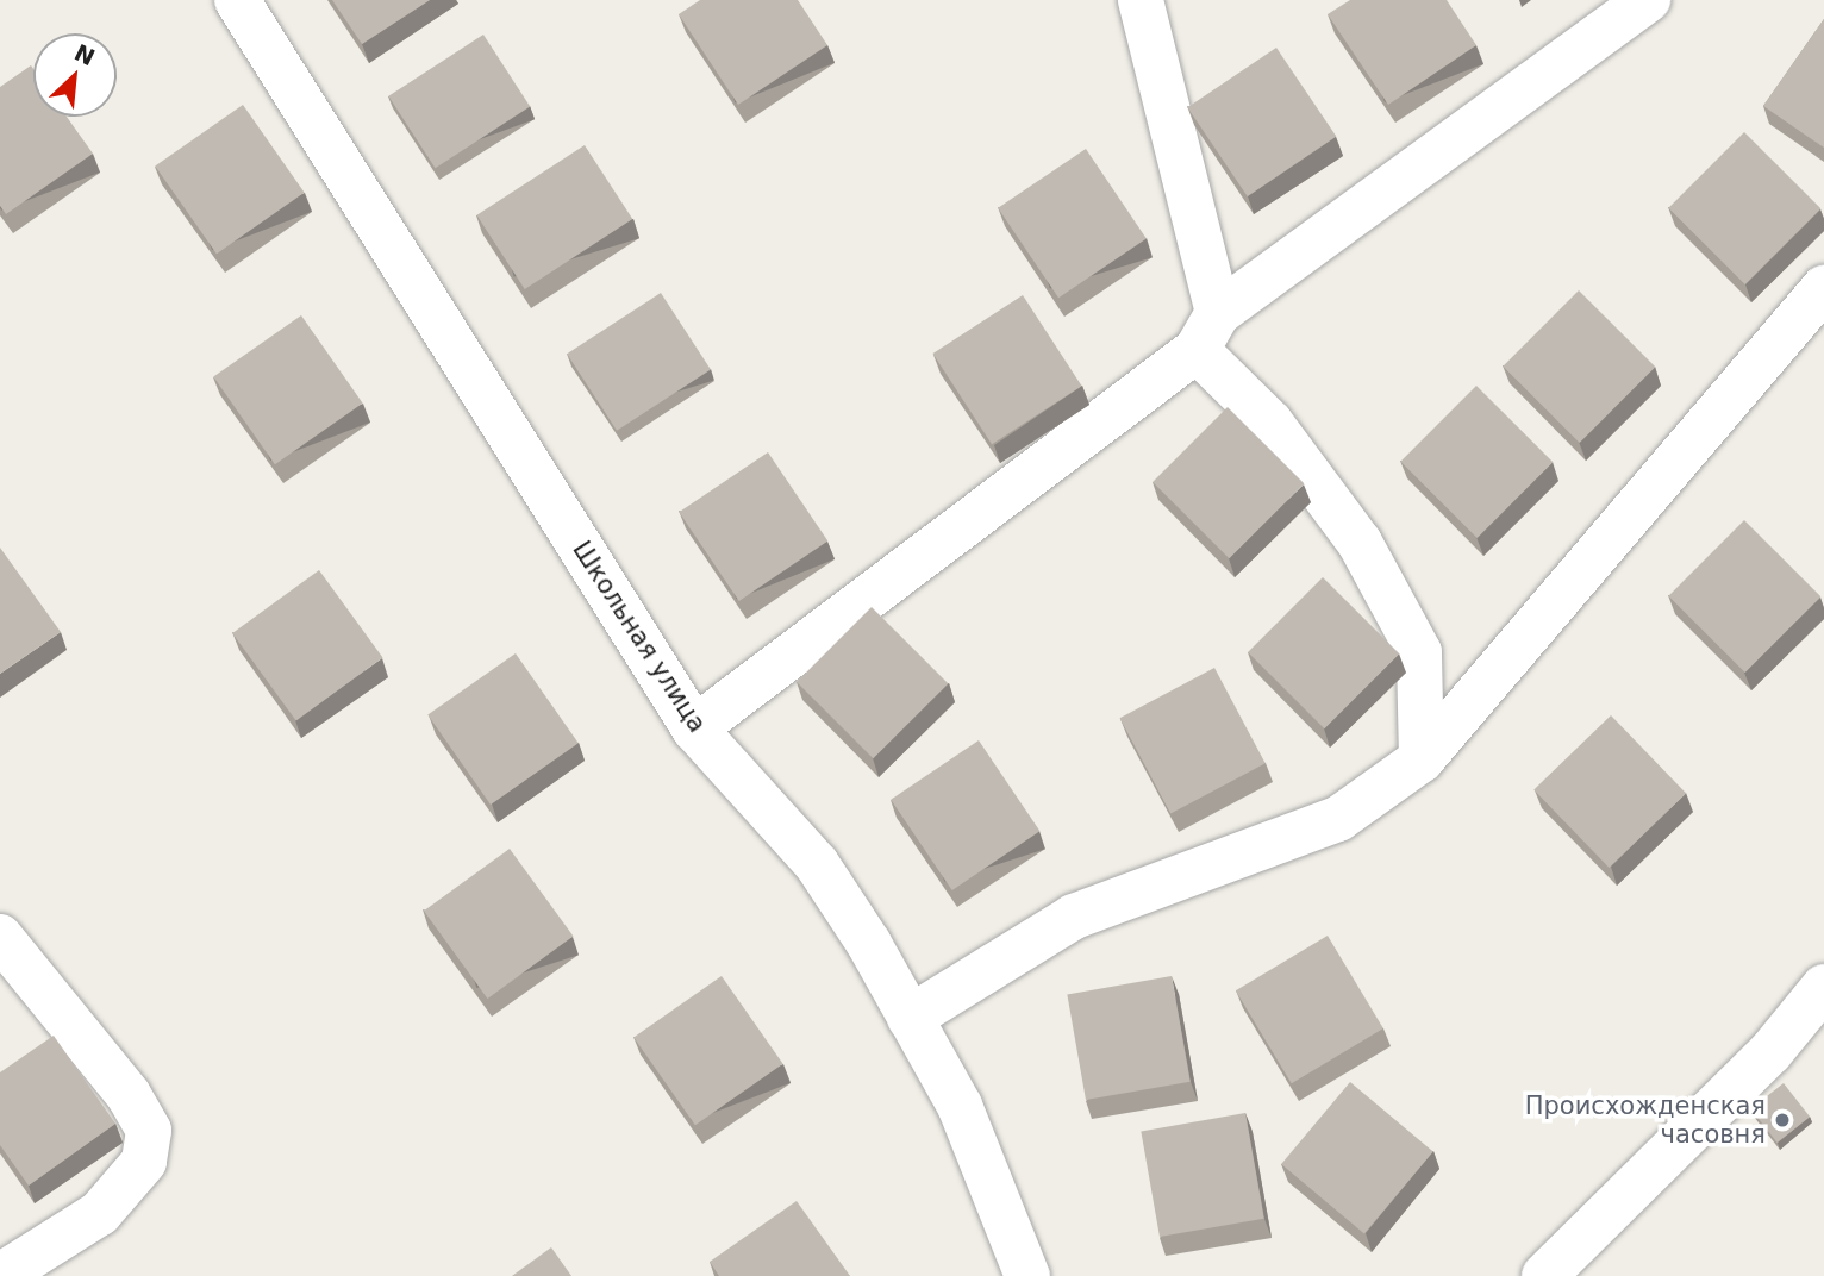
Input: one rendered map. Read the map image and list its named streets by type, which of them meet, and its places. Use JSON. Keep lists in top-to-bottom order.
{
  "streets": {
    "street": ["Школьная улица"]
  },
  "places": ["Происхожденская часовня"],
  "north": "top right"
}
